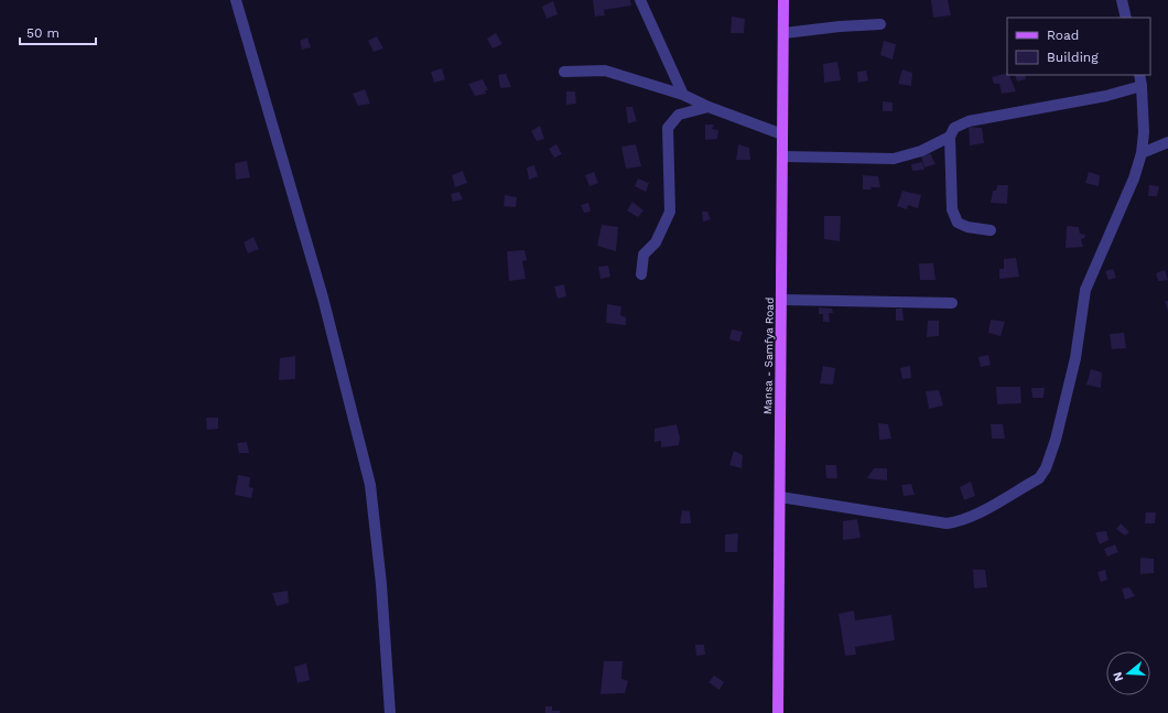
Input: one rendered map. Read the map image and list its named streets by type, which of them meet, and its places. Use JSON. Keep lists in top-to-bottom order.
{
  "streets": {
    "main road": ["Mansa - Samfya Road"]
  },
  "legend": ["Road", "Building"],
  "scale_bar": "50 m",
  "north": "left"
}
